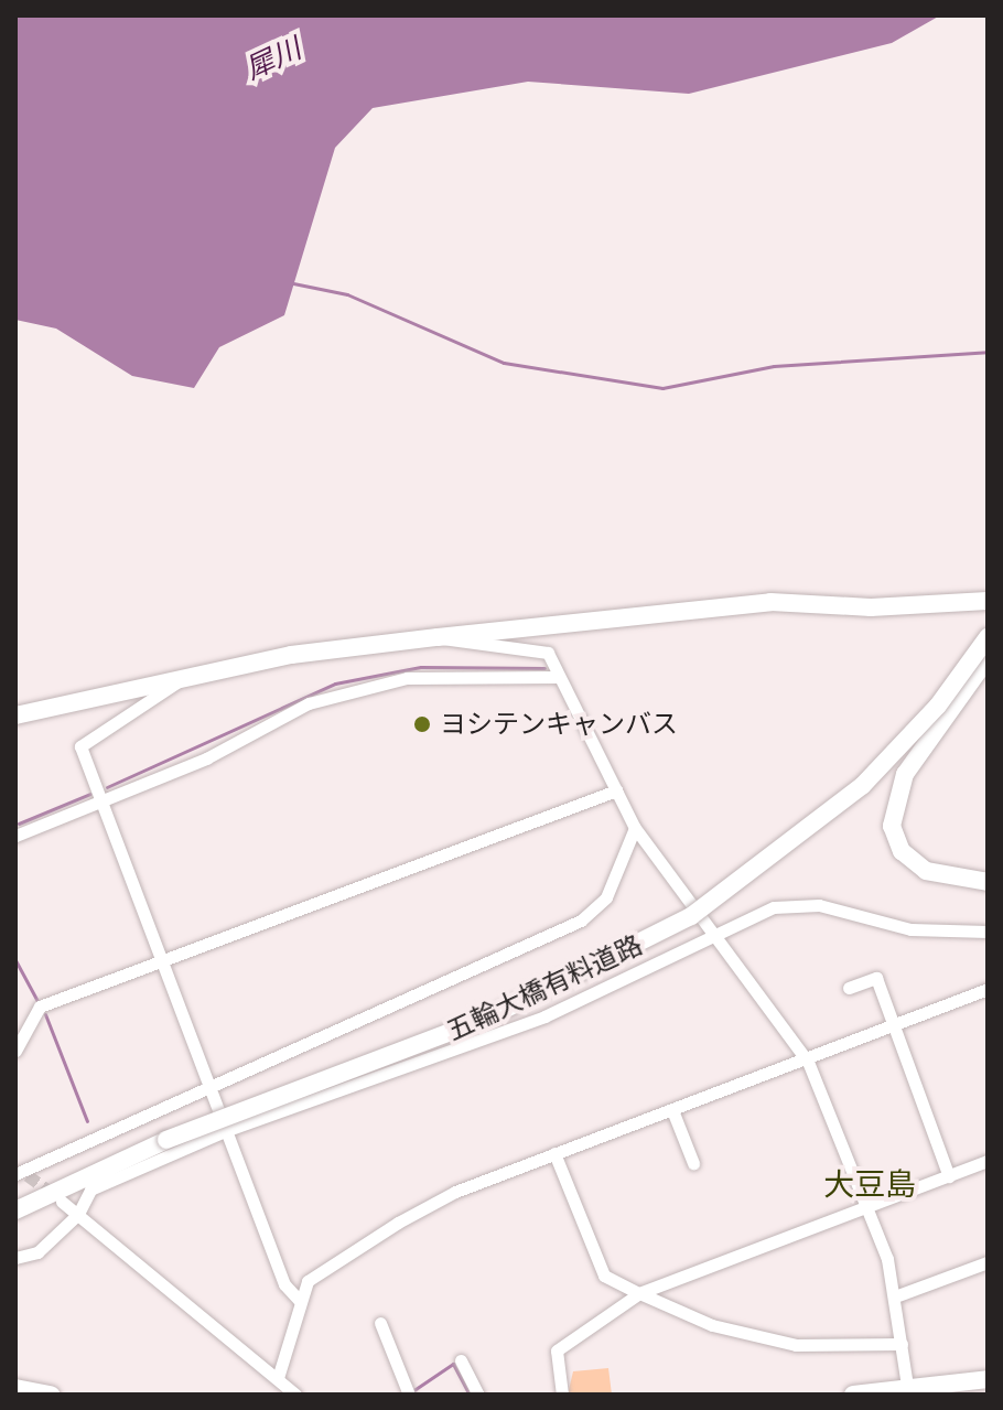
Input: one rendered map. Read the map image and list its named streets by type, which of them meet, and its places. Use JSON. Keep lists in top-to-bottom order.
{
  "streets": {
    "main road": ["五輪大橋有料道路"]
  },
  "districts": ["大豆島"],
  "water": ["犀川"],
  "places": ["ヨシテンキャンバス"]
}
